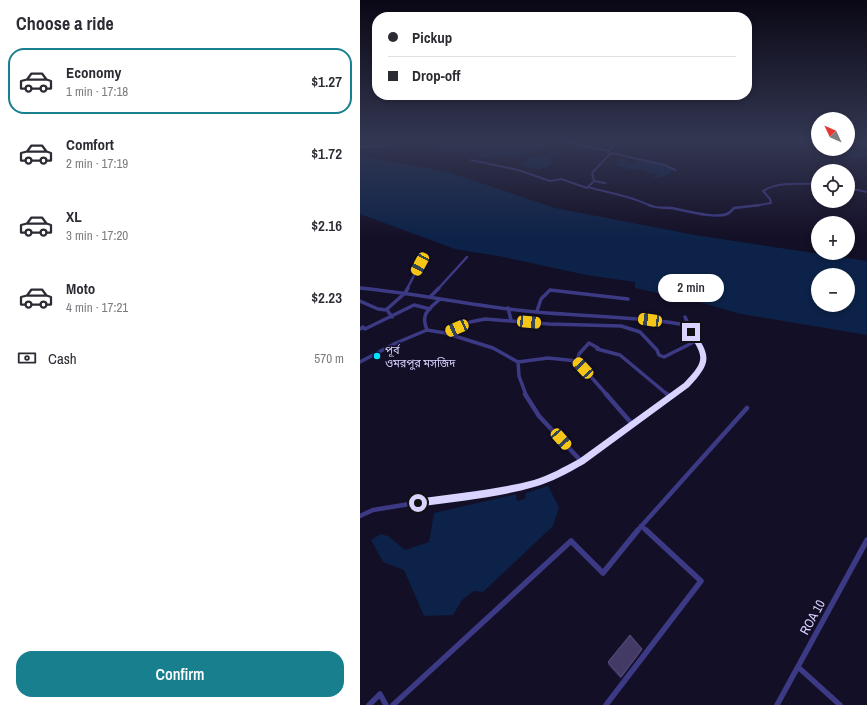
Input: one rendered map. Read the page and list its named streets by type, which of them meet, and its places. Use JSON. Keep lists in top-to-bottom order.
{
  "streets": {
    "street": ["ROA 10"]
  },
  "places": ["পূর্ব ওমরপুর মসজিদ"],
  "north": "top left",
  "page": {
    "heading": "Choose a ride",
    "banner": ["Pickup", "Drop-off"],
    "list": [
      {
        "name": "Economy",
        "note": "1 min · 17:18",
        "value": "$1.27"
      },
      {
        "name": "Comfort",
        "note": "2 min · 17:19",
        "value": "$1.72"
      },
      {
        "name": "XL",
        "note": "3 min · 17:20",
        "value": "$2.16"
      },
      {
        "name": "Moto",
        "note": "4 min · 17:21",
        "value": "$2.23"
      }
    ],
    "map_buttons": ["+", "−"],
    "bubble": "2 min",
    "pay": ["Cash", "570 m"],
    "buttons": "Confirm"
  }
}
